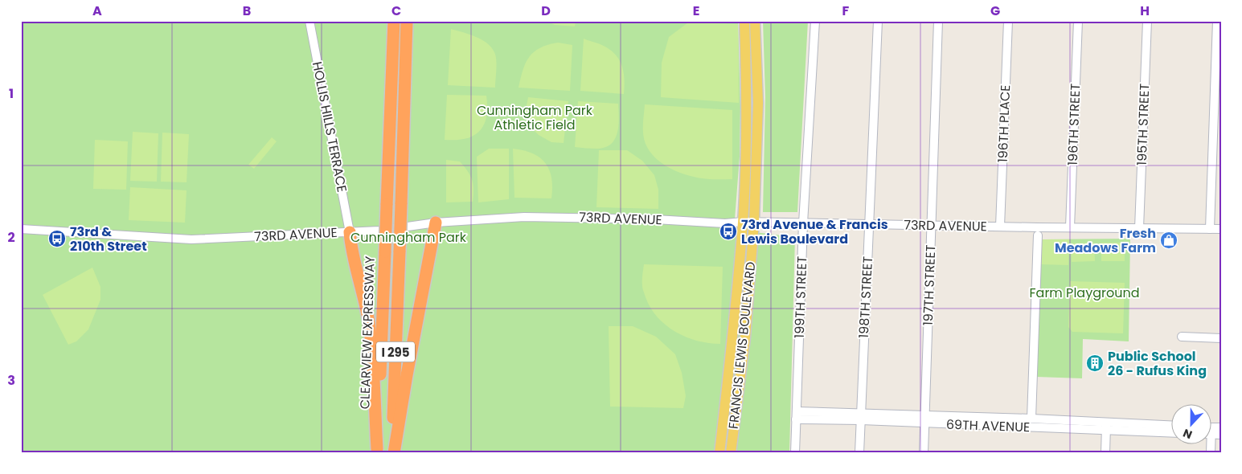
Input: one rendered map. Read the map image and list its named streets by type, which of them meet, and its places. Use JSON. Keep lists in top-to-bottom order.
{
  "streets": {
    "highway": ["CLEARVIEW EXPRESSWAY", "I 295"],
    "main road": ["FRANCIS LEWIS BOULEVARD"],
    "street": [
      "196TH PLACE",
      "196TH STREET",
      "195TH STREET",
      "HOLLIS HILLS TERRACE",
      "73RD AVENUE",
      "197TH STREET",
      "199TH STREET",
      "198TH STREET",
      "69TH AVENUE"
    ]
  },
  "crossings": [
    ["196TH PLACE", "73RD AVENUE"],
    ["196TH STREET", "73RD AVENUE"],
    ["195TH STREET", "73RD AVENUE"],
    ["HOLLIS HILLS TERRACE", "73RD AVENUE"],
    ["73RD AVENUE", "197TH STREET"],
    ["73RD AVENUE", "199TH STREET"],
    ["73RD AVENUE", "198TH STREET"],
    ["73RD AVENUE", "FRANCIS LEWIS BOULEVARD"],
    ["197TH STREET", "69TH AVENUE"],
    ["199TH STREET", "69TH AVENUE"],
    ["198TH STREET", "69TH AVENUE"]
  ],
  "parks": ["Cunningham Park Athletic Field", "Cunningham Park", "Farm Playground"],
  "places": {
    "bus stop": ["73rd Avenue & Francis Lewis Boulevard", "73rd & 210th Street"],
    "shop": ["Fresh Meadows Farm"],
    "building": ["Public School 26 - Rufus King"]
  },
  "north": "bottom",
  "grid": {
    "columns": [
      "A",
      "B",
      "C",
      "D",
      "E",
      "F",
      "G",
      "H"
    ],
    "rows": ["1", "2", "3"]
  }
}
